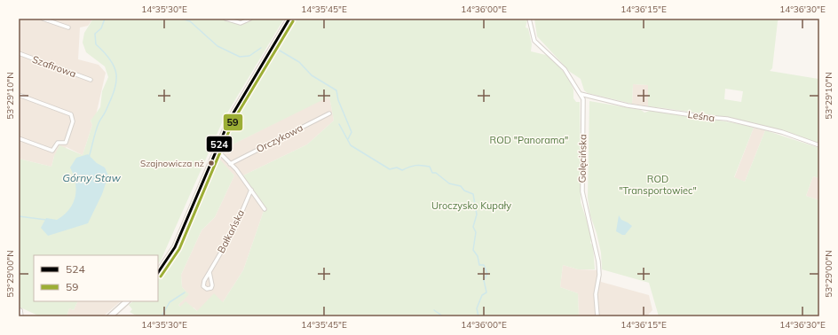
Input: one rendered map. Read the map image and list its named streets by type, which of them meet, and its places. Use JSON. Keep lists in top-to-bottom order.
{
  "streets": {
    "street": [
      "Szafirowa",
      "Leśna",
      "Orczykowa",
      "Golęcińska",
      "Bałkańska"
    ]
  },
  "crossings": [
    ["Leśna", "Golęcińska"]
  ],
  "water": ["Górny Staw"],
  "parks": ["ROD \"Panorama\"", "ROD \"Transportowiec\"", "Uroczysko Kupały"],
  "places": ["Szajnowicza nż"],
  "lines": ["transit line 524", "transit line 59"],
  "legend": ["524", "59"],
  "coordinates": [
    "14°35'30\"E",
    "14°35'45\"E",
    "14°36'00\"E",
    "14°36'15\"E",
    "14°36'30\"E",
    "53°29'10\"N",
    "53°29'00\"N"
  ]
}
